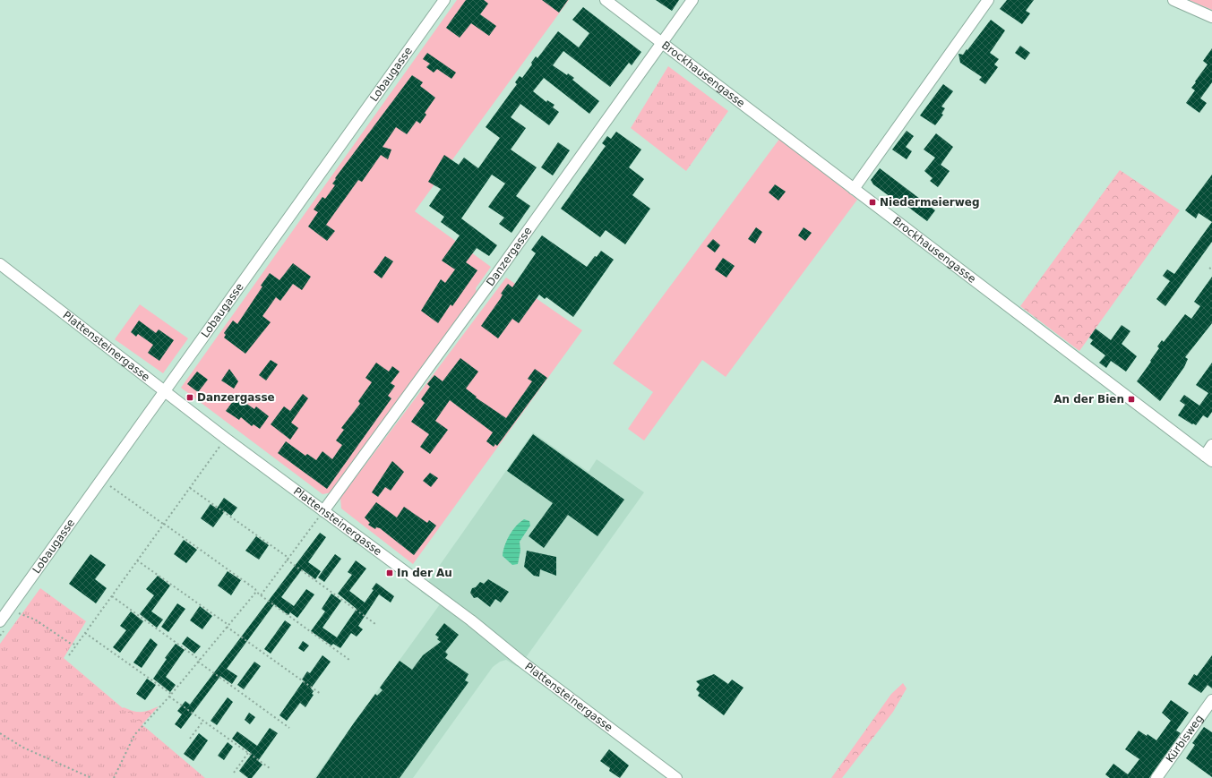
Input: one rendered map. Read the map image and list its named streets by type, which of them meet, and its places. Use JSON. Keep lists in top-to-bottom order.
{
  "streets": {
    "street": [
      "Lobaugasse",
      "Brockhausengasse",
      "Danzergasse",
      "Plattensteinergasse",
      "Kürbisweg"
    ]
  },
  "crossings": [
    ["Lobaugasse", "Plattensteinergasse"],
    ["Brockhausengasse", "Danzergasse"],
    ["Danzergasse", "Plattensteinergasse"]
  ],
  "places": {
    "transit": [
      "Niedermeierweg",
      "Danzergasse",
      "An der Bien",
      "In der Au"
    ]
  }
}
